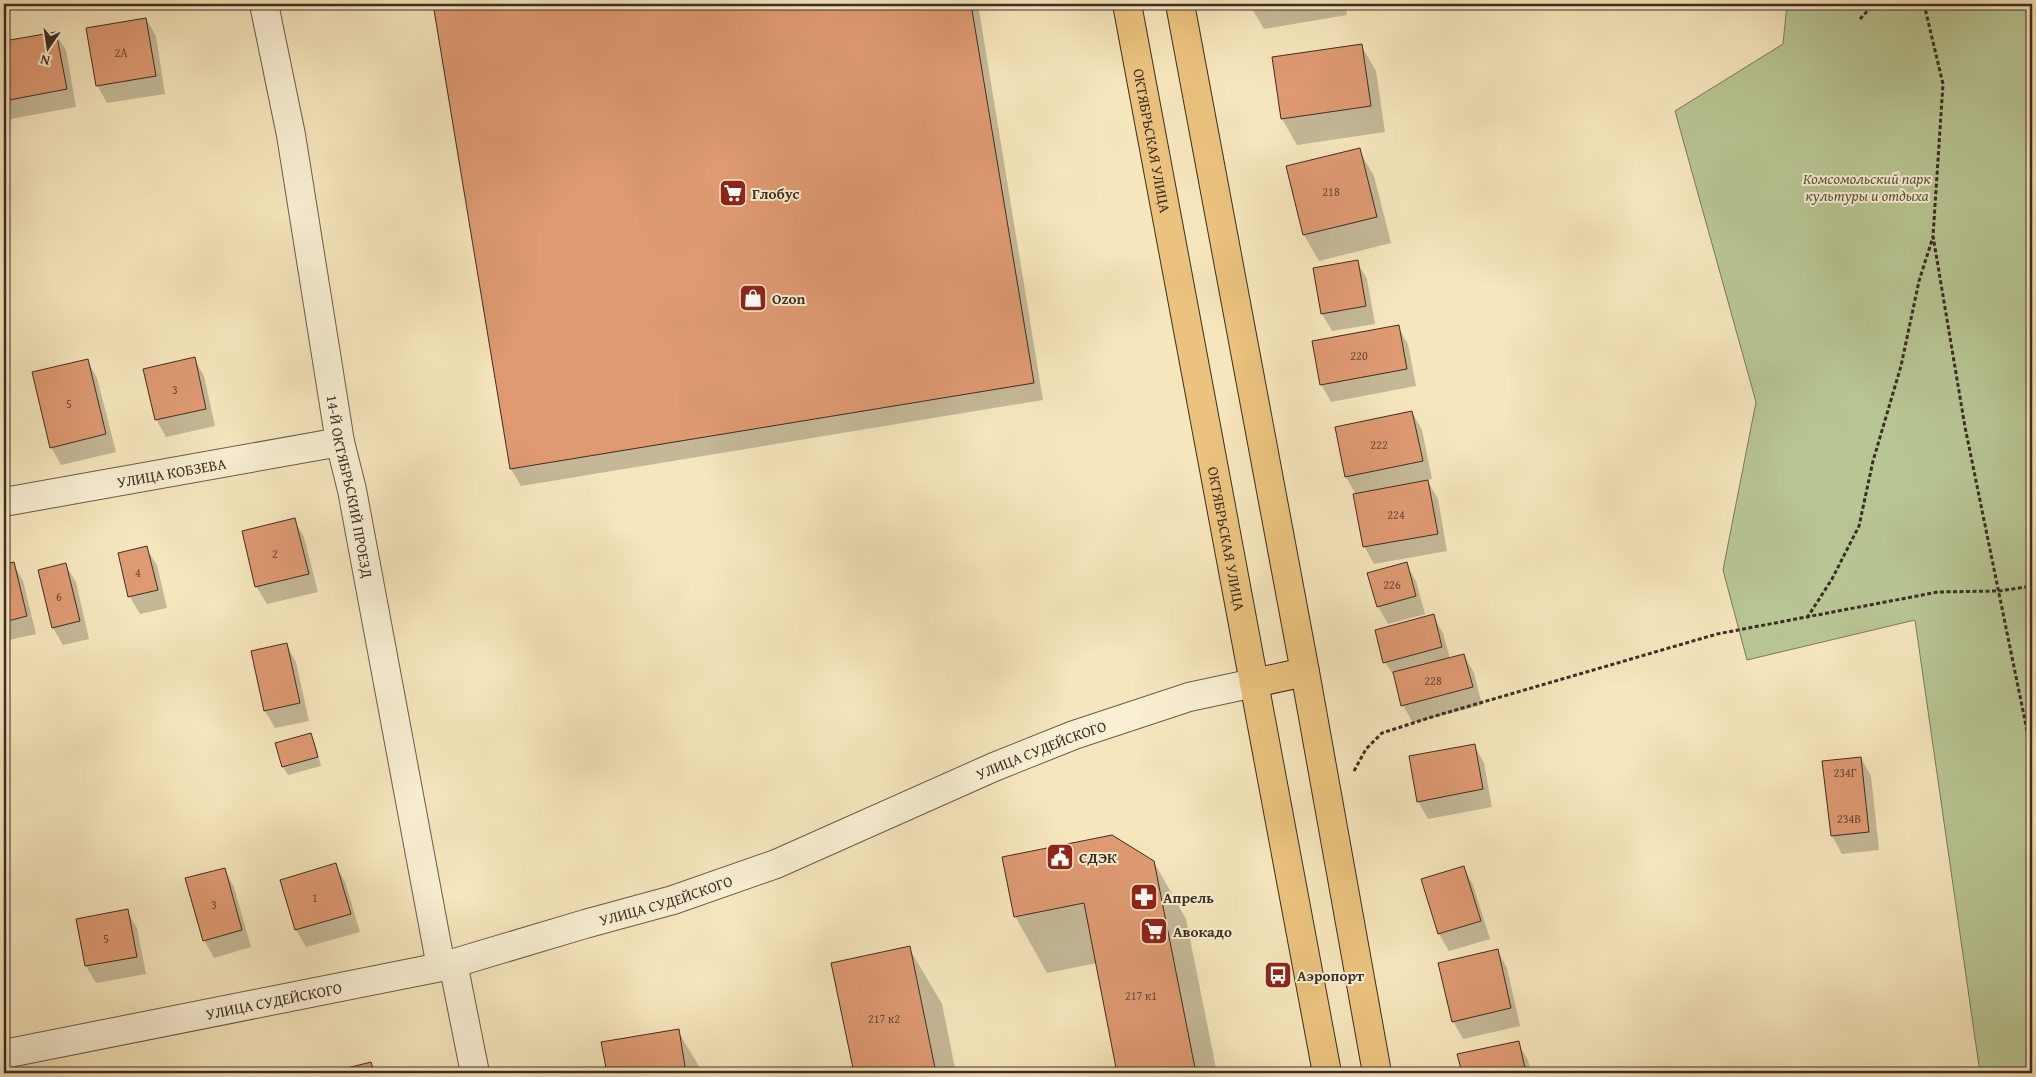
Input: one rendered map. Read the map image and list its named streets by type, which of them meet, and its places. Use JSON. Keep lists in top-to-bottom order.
{
  "streets": {
    "main road": ["ОКТЯБРЬСКАЯ УЛИЦА", "УЛИЦА СУДЕЙСКОГО"],
    "street": ["УЛИЦА КОБЗЕВА", "14-Й ОКТЯБРЬСКИЙ ПРОЕЗД"]
  },
  "crossings": [
    ["ОКТЯБРЬСКАЯ УЛИЦА", "УЛИЦА СУДЕЙСКОГО"],
    ["УЛИЦА КОБЗЕВА", "14-Й ОКТЯБРЬСКИЙ ПРОЕЗД"],
    ["14-Й ОКТЯБРЬСКИЙ ПРОЕЗД", "УЛИЦА СУДЕЙСКОГО"]
  ],
  "parks": ["Комсомольский парк культуры и отдыха"],
  "places": {
    "supermarket": ["Глобус", "Авокадо"],
    "shop": ["Ozon"],
    "public building": ["СДЭК"],
    "pharmacy": ["Апрель"],
    "bus stop": ["Аэропорт"]
  },
  "house_numbers": [
    "2А",
    "218",
    "220",
    "3",
    "5",
    "222",
    "224",
    "2",
    "4",
    "226",
    "6",
    "228",
    "234Г",
    "234В",
    "1",
    "3",
    "5",
    "217 к1",
    "217 к2"
  ],
  "north": "bottom"
}
